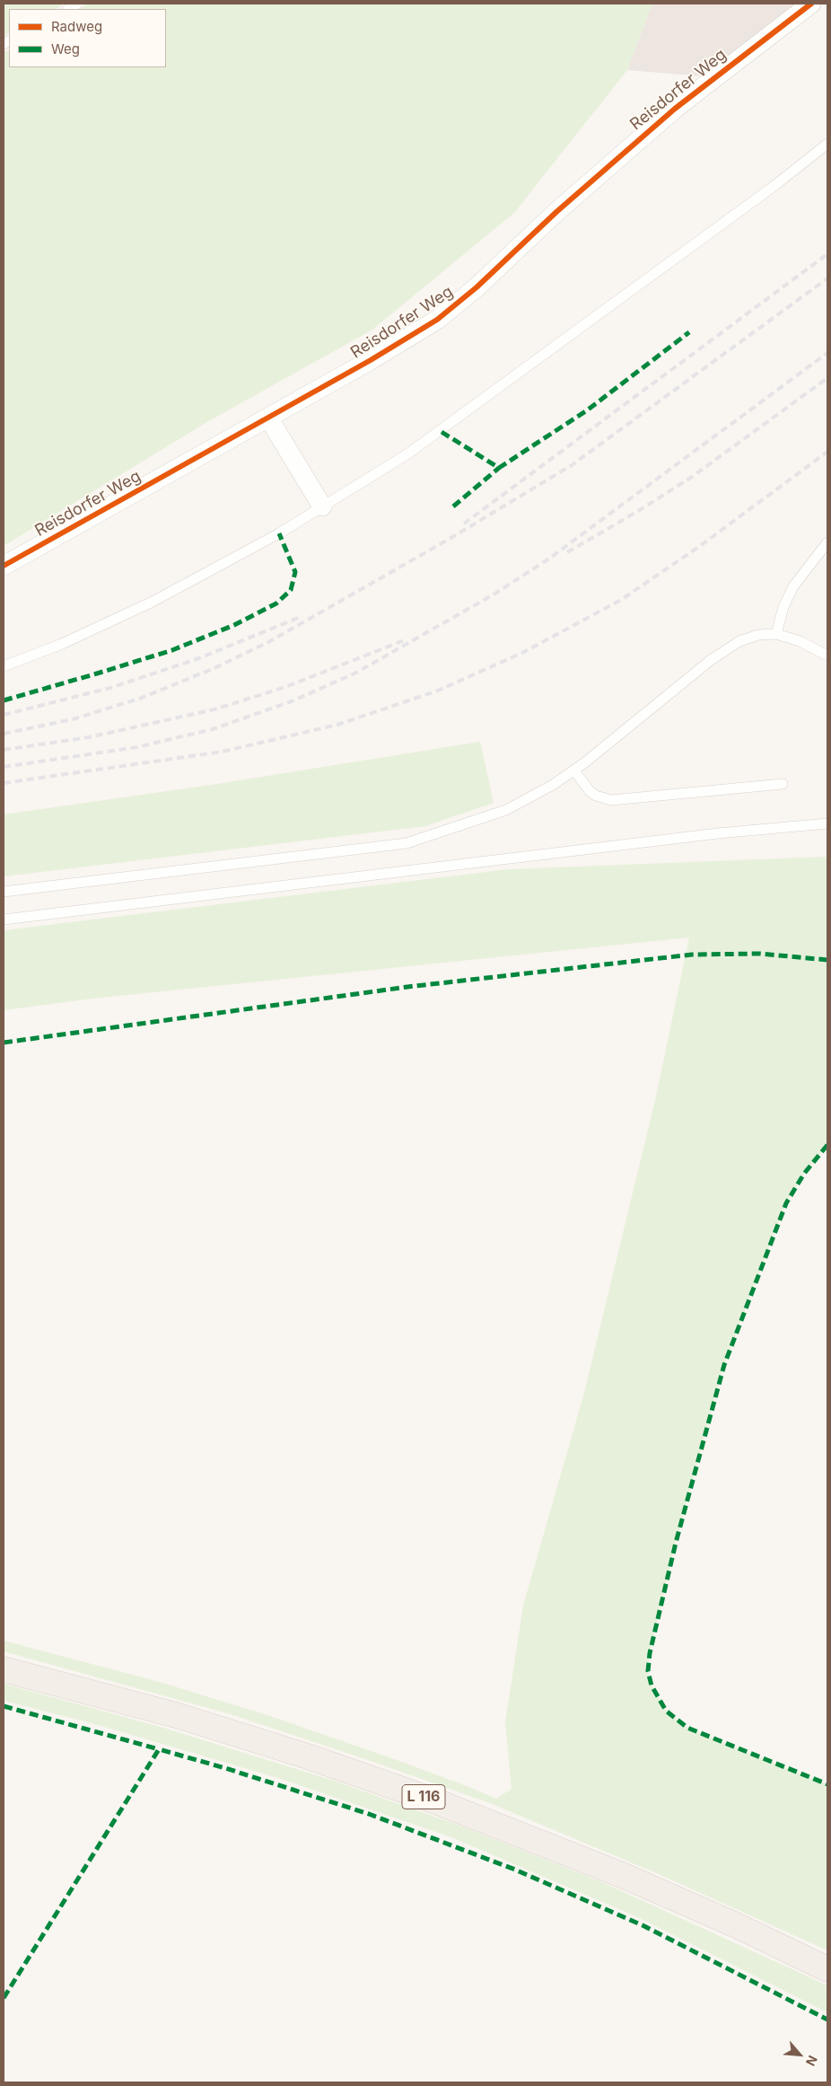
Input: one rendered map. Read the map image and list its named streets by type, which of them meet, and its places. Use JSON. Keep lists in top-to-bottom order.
{
  "streets": {
    "main road": ["L 116"],
    "street": ["Reisdorfer Weg"]
  },
  "legend": ["Radweg", "Weg"],
  "north": "bottom right"
}
